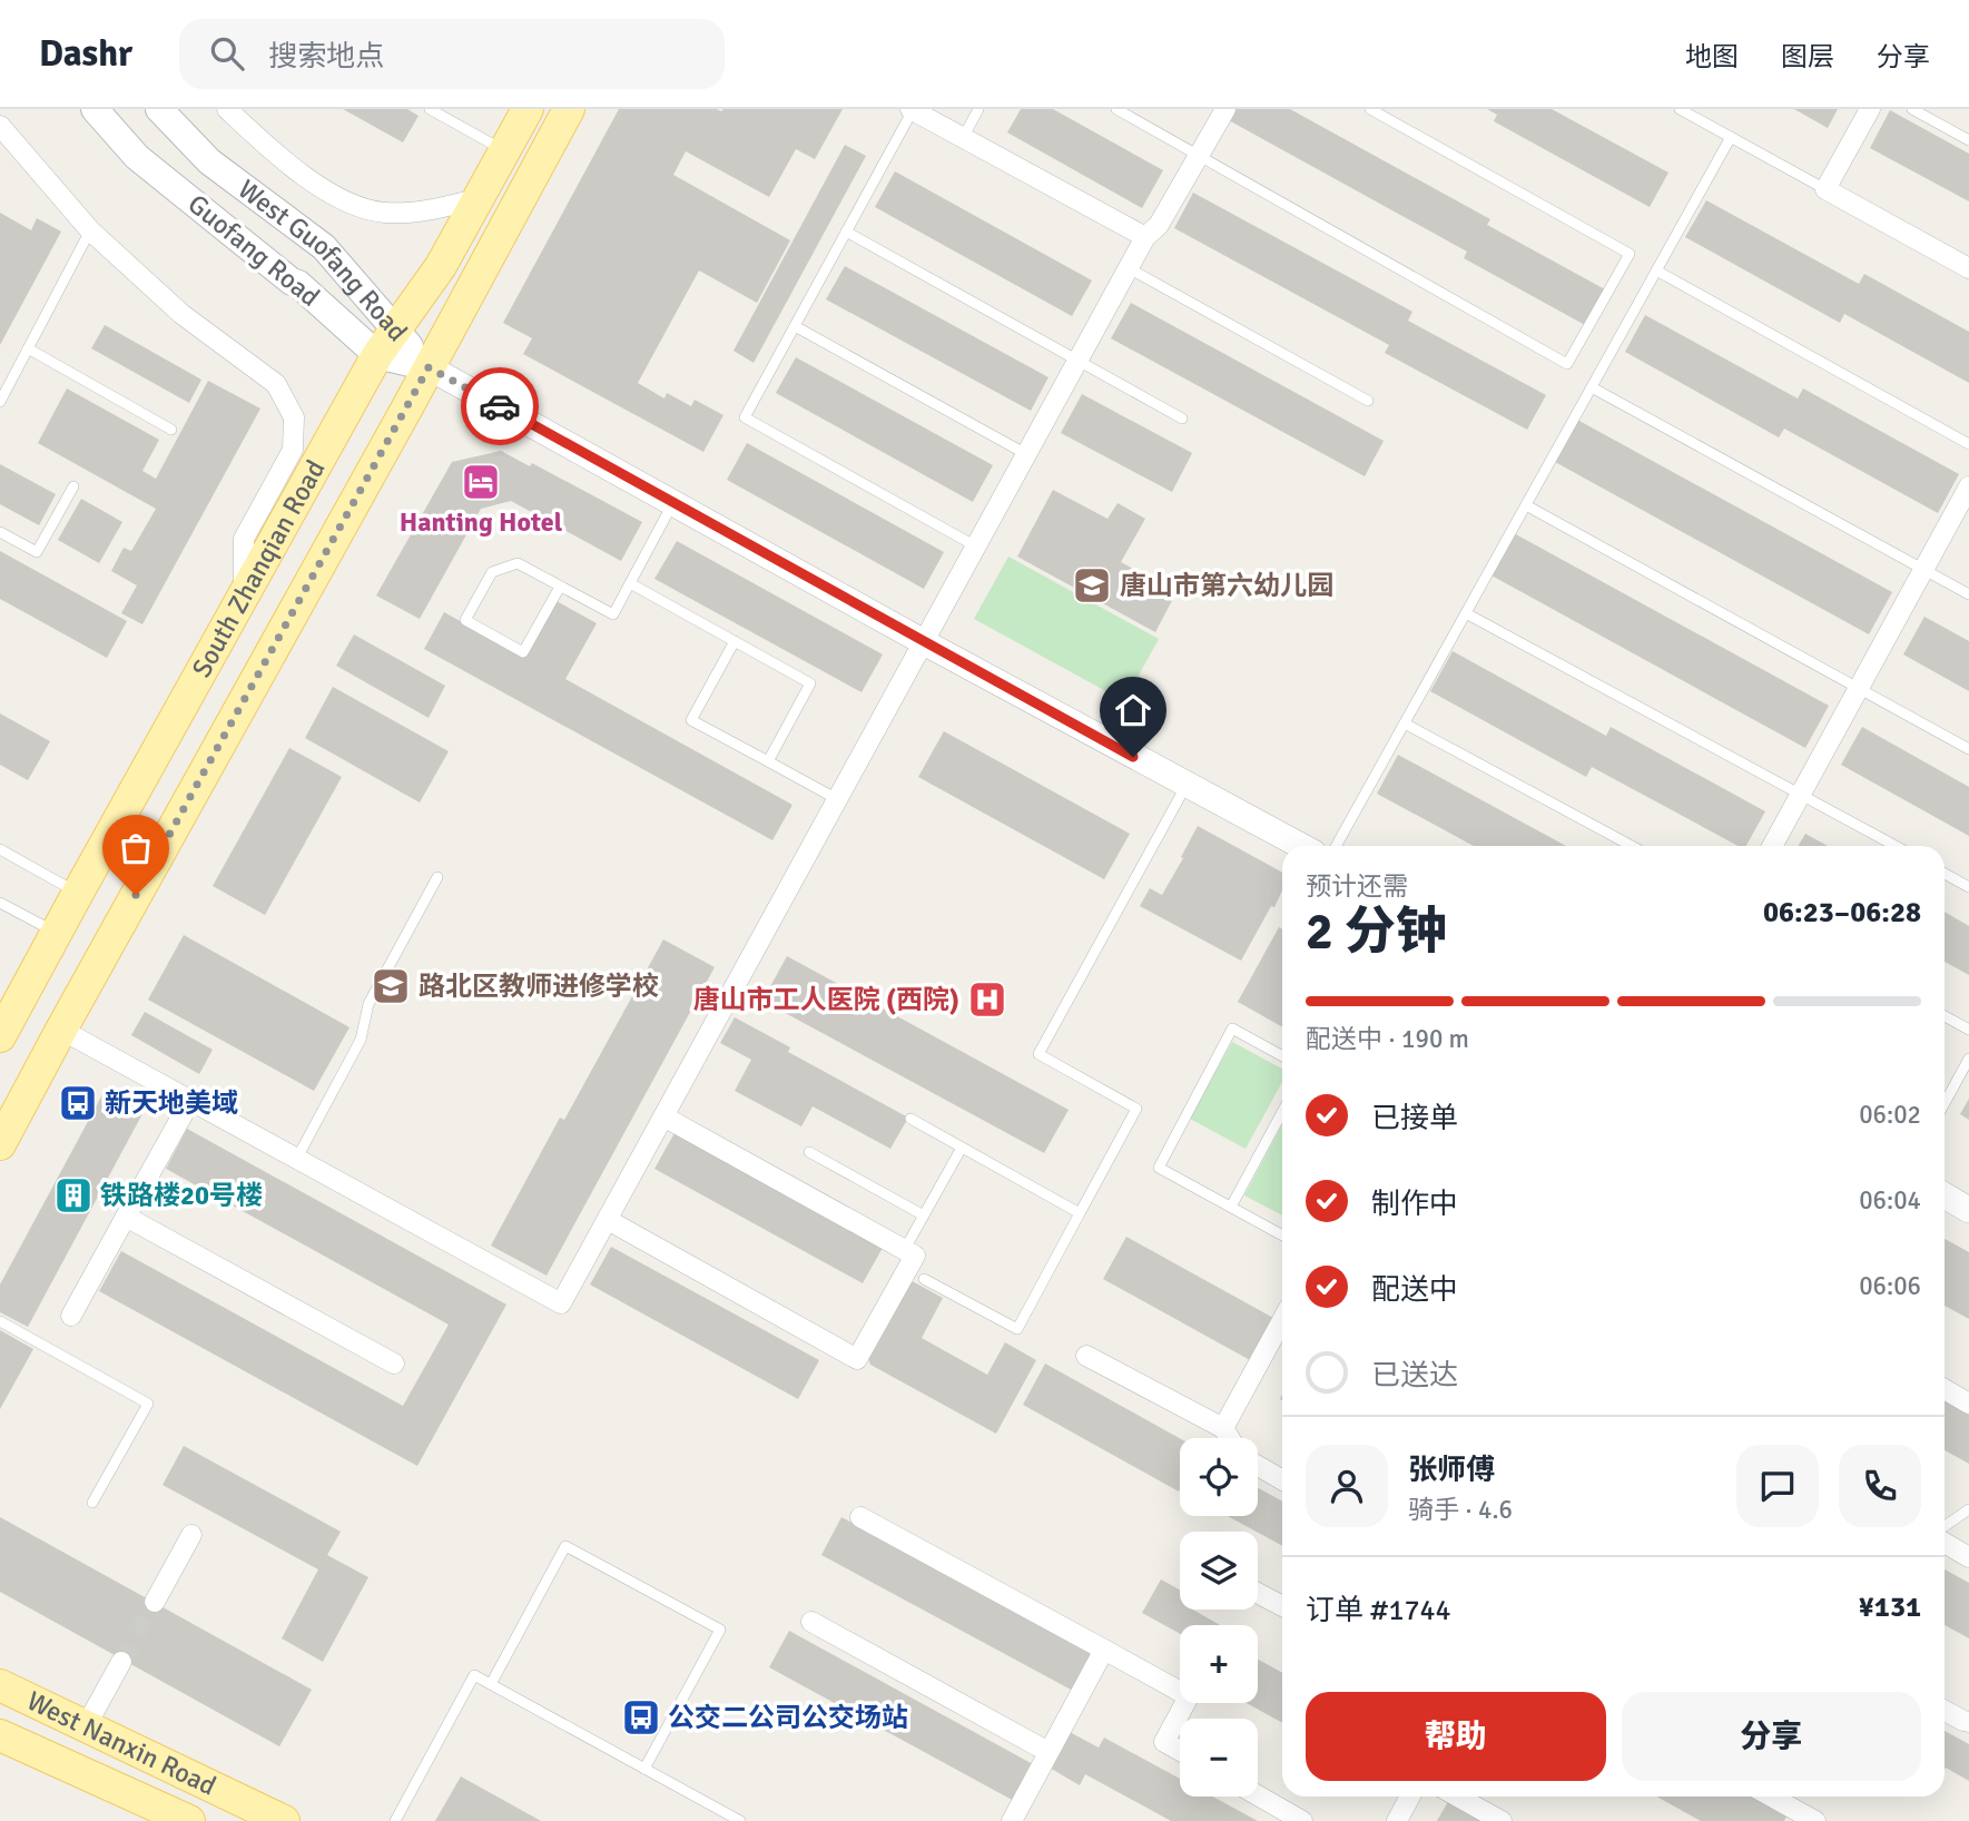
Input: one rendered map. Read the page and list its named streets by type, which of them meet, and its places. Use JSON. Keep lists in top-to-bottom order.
{
  "streets": {
    "main road": [
      "Guofang Road",
      "West Guofang Road",
      "South Zhanqian Road",
      "West Nanxin Road"
    ]
  },
  "crossings": [
    ["Guofang Road", "West Guofang Road"],
    ["Guofang Road", "South Zhanqian Road"],
    ["West Guofang Road", "South Zhanqian Road"]
  ],
  "places": {
    "hotel": ["Hanting Hotel"],
    "school or university": ["唐山市第六幼儿园", "路北区教师进修学校"],
    "hospital": ["唐山市工人医院 (西院)"],
    "bus stop": ["新天地美域", "公交二公司公交场站"],
    "building": ["铁路楼20号楼"]
  },
  "page": {
    "header": "Dashr",
    "search": "搜索地点",
    "nav": ["地图", "图层", "分享"],
    "heading": ["2 分钟", "预计还需", "06:23–06:28"],
    "panel": [
      "张师傅",
      "骑手 · 4.6",
      "订单 #1744",
      "¥131"
    ],
    "bar": "配送中 · 190 m",
    "list": [
      ["已接单", "06:02"],
      ["制作中", "06:04"],
      ["配送中", "06:06"],
      "已送达"
    ],
    "map_buttons": ["+", "−"],
    "buttons": ["帮助", "分享"]
  }
}
